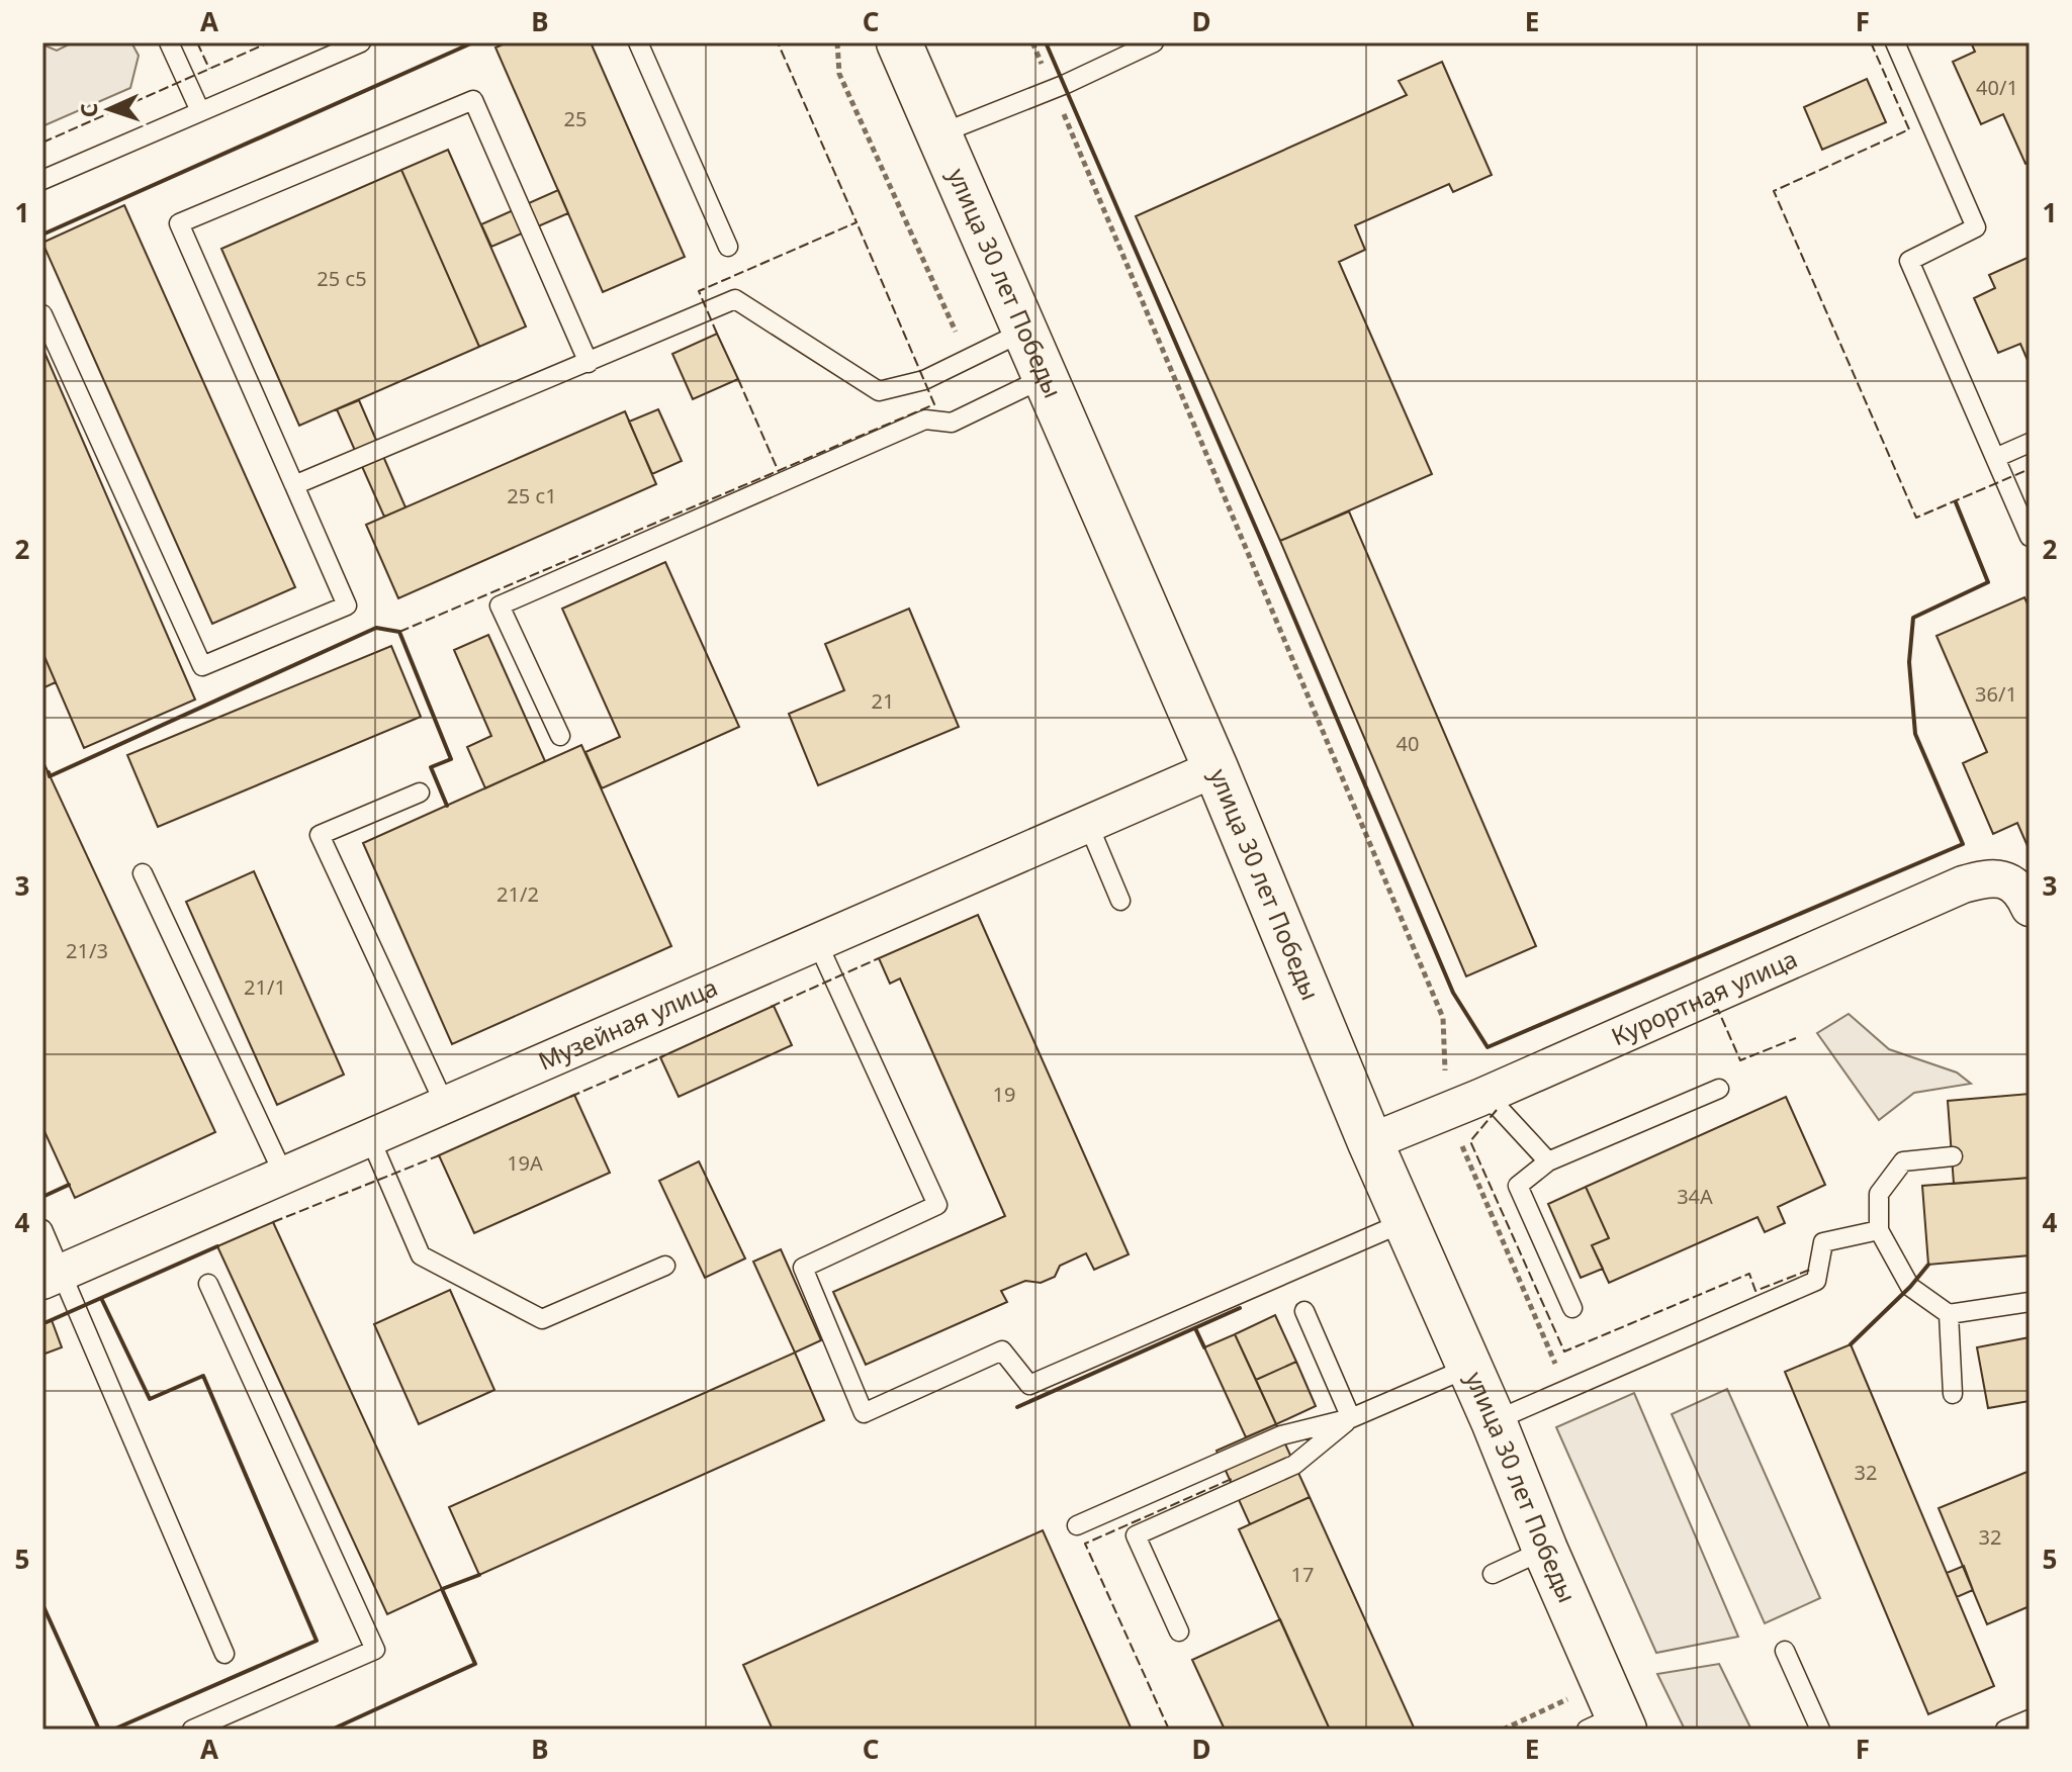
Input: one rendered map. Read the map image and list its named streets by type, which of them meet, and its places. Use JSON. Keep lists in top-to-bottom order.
{
  "streets": {
    "main road": ["улица 30 лет Победы"],
    "street": ["Курортная улица", "Музейная улица"]
  },
  "crossings": [
    ["улица 30 лет Победы", "Курортная улица"],
    ["улица 30 лет Победы", "Музейная улица"]
  ],
  "house_numbers": [
    "40/1",
    "25",
    "25 с5",
    "25 с1",
    "36/1",
    "21",
    "40",
    "21/2",
    "21/3",
    "21/1",
    "19",
    "19А",
    "34А",
    "32",
    "32",
    "17"
  ],
  "north": "left",
  "grid": {
    "columns": [
      "A",
      "B",
      "C",
      "D",
      "E",
      "F"
    ],
    "rows": [
      "1",
      "2",
      "3",
      "4",
      "5"
    ]
  }
}
